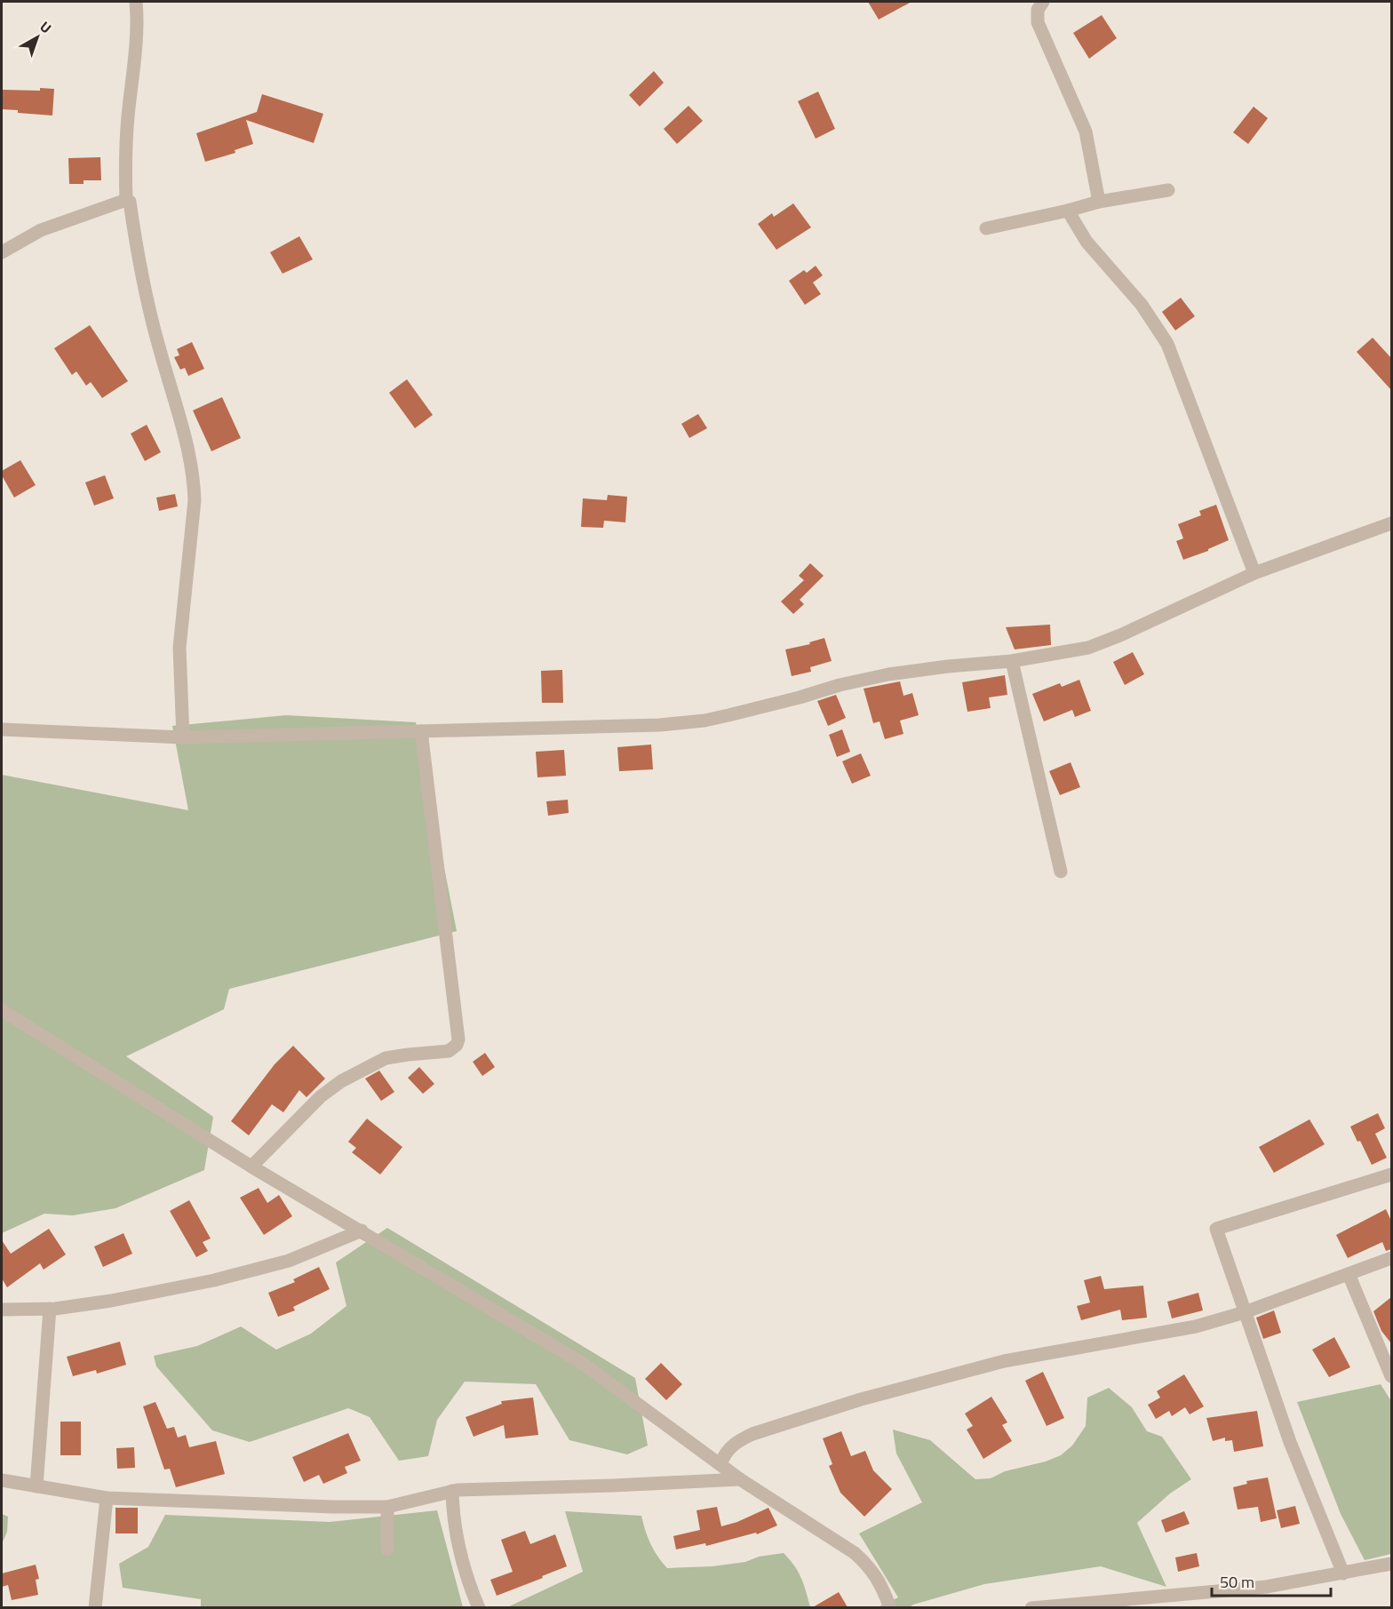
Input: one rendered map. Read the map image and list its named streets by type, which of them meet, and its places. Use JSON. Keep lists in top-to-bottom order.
{
  "scale_bar": "50 m",
  "north": "top right"
}
